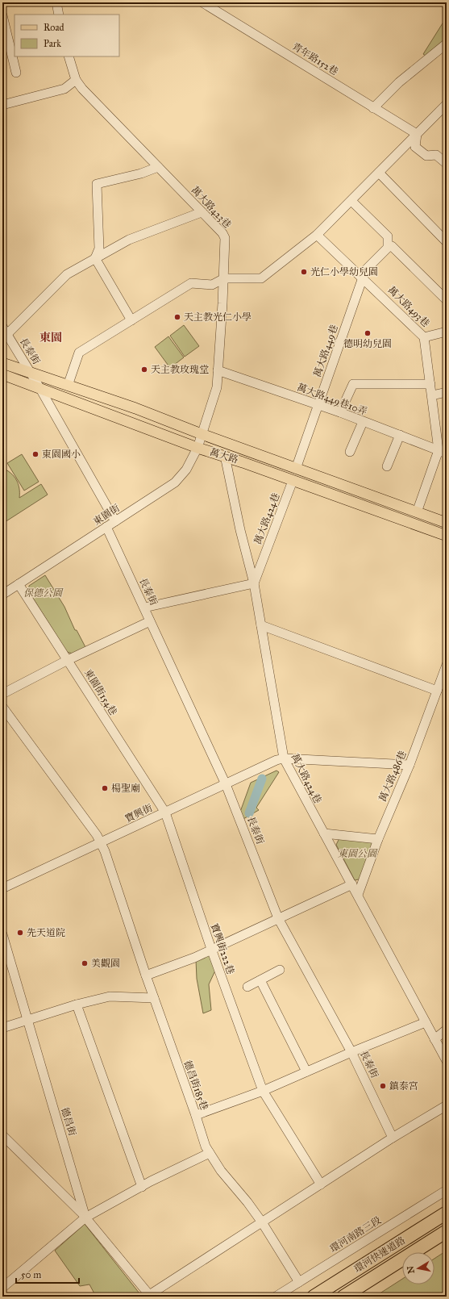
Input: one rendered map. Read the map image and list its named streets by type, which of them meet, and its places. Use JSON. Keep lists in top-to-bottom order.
{
  "streets": {
    "highway": ["環河快速道路"],
    "main road": ["萬大路"],
    "street": [
      "青年路152巷",
      "萬大路423巷",
      "萬大路493巷",
      "長泰街",
      "萬大路449巷",
      "萬大路449巷10弄",
      "東園街",
      "萬大路424巷",
      "東園街154巷",
      "萬大路486巷",
      "寶興街",
      "寶興街222巷",
      "德昌街185巷",
      "德昌街",
      "環河南路三段"
    ]
  },
  "crossings": [
    ["萬大路423巷", "萬大路449巷10弄"],
    ["萬大路423巷", "萬大路"],
    ["萬大路423巷", "東園街"],
    ["萬大路493巷", "萬大路449巷"],
    ["萬大路493巷", "萬大路449巷10弄"],
    ["萬大路493巷", "萬大路"],
    ["長泰街", "萬大路"],
    ["長泰街", "東園街"],
    ["長泰街", "寶興街"],
    ["萬大路449巷", "萬大路449巷10弄"],
    ["萬大路449巷", "萬大路"],
    ["萬大路", "東園街"],
    ["萬大路", "萬大路424巷"],
    ["東園街", "東園街154巷"],
    ["萬大路424巷", "萬大路486巷"],
    ["萬大路424巷", "寶興街"],
    ["東園街154巷", "寶興街"],
    ["東園街154巷", "寶興街222巷"],
    ["寶興街", "寶興街222巷"],
    ["寶興街", "德昌街185巷"],
    ["德昌街185巷", "環河南路三段"]
  ],
  "districts": ["東園"],
  "parks": ["保德公園", "東園公園"],
  "places": [
    "光仁小學幼兒園",
    "天主教光仁小學",
    "德明幼兒園",
    "天主教玫瑰堂",
    "東園國小",
    "楊聖廟",
    "先天道院",
    "美觀園",
    "鎮泰宮"
  ],
  "legend": ["Road", "Park"],
  "scale_bar": "50 m",
  "north": "left"
}
